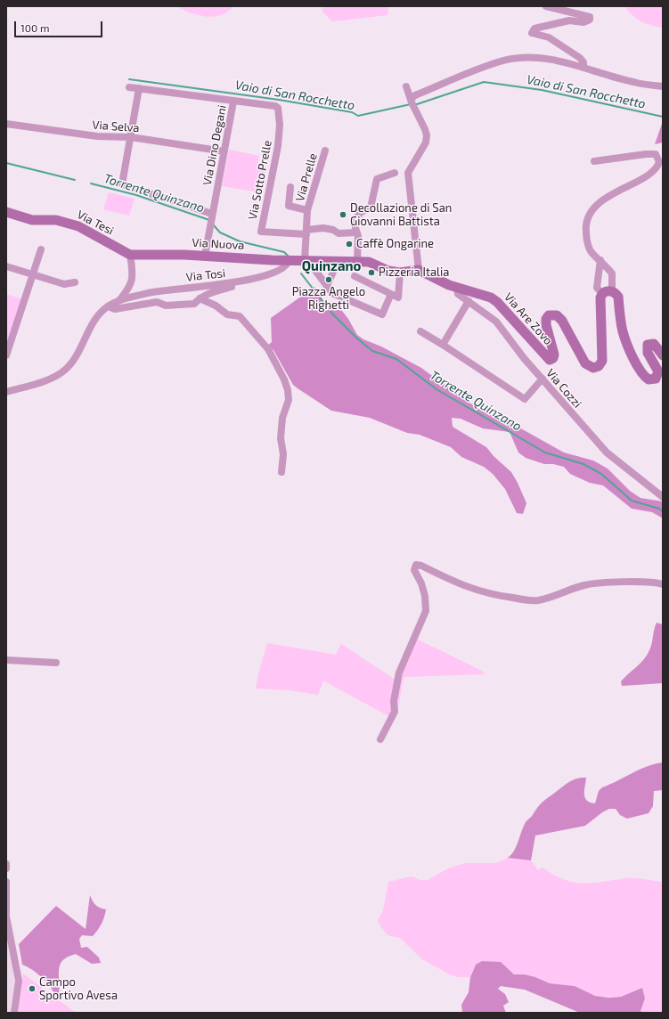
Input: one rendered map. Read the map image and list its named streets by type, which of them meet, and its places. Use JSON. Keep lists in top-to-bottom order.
{
  "streets": {
    "street": [
      "Via Selva",
      "Via Dino Degani",
      "Via Prelle",
      "Via Sotto Prelle",
      "Via Tesi",
      "Via Nuova",
      "Via Tosi",
      "Via Are Zovo",
      "Via Cozzi"
    ]
  },
  "crossings": [
    ["Via Selva", "Via Dino Degani"],
    ["Via Dino Degani", "Via Sotto Prelle"],
    ["Via Dino Degani", "Via Nuova"],
    ["Via Prelle", "Via Sotto Prelle"],
    ["Via Prelle", "Via Nuova"],
    ["Via Tesi", "Via Nuova"],
    ["Via Tesi", "Via Tosi"],
    ["Via Nuova", "Via Tosi"],
    ["Via Are Zovo", "Via Cozzi"]
  ],
  "districts": ["Quinzano"],
  "water": ["Vaio di San Rocchetto", "Torrente Quinzano"],
  "places": [
    "Decollazione di San Giovanni Battista",
    "Caffè Ongarine",
    "Pizzeria Italia",
    "Piazza Angelo Righetti",
    "Campo Sportivo Avesa"
  ],
  "scale_bar": "100 m"
}
